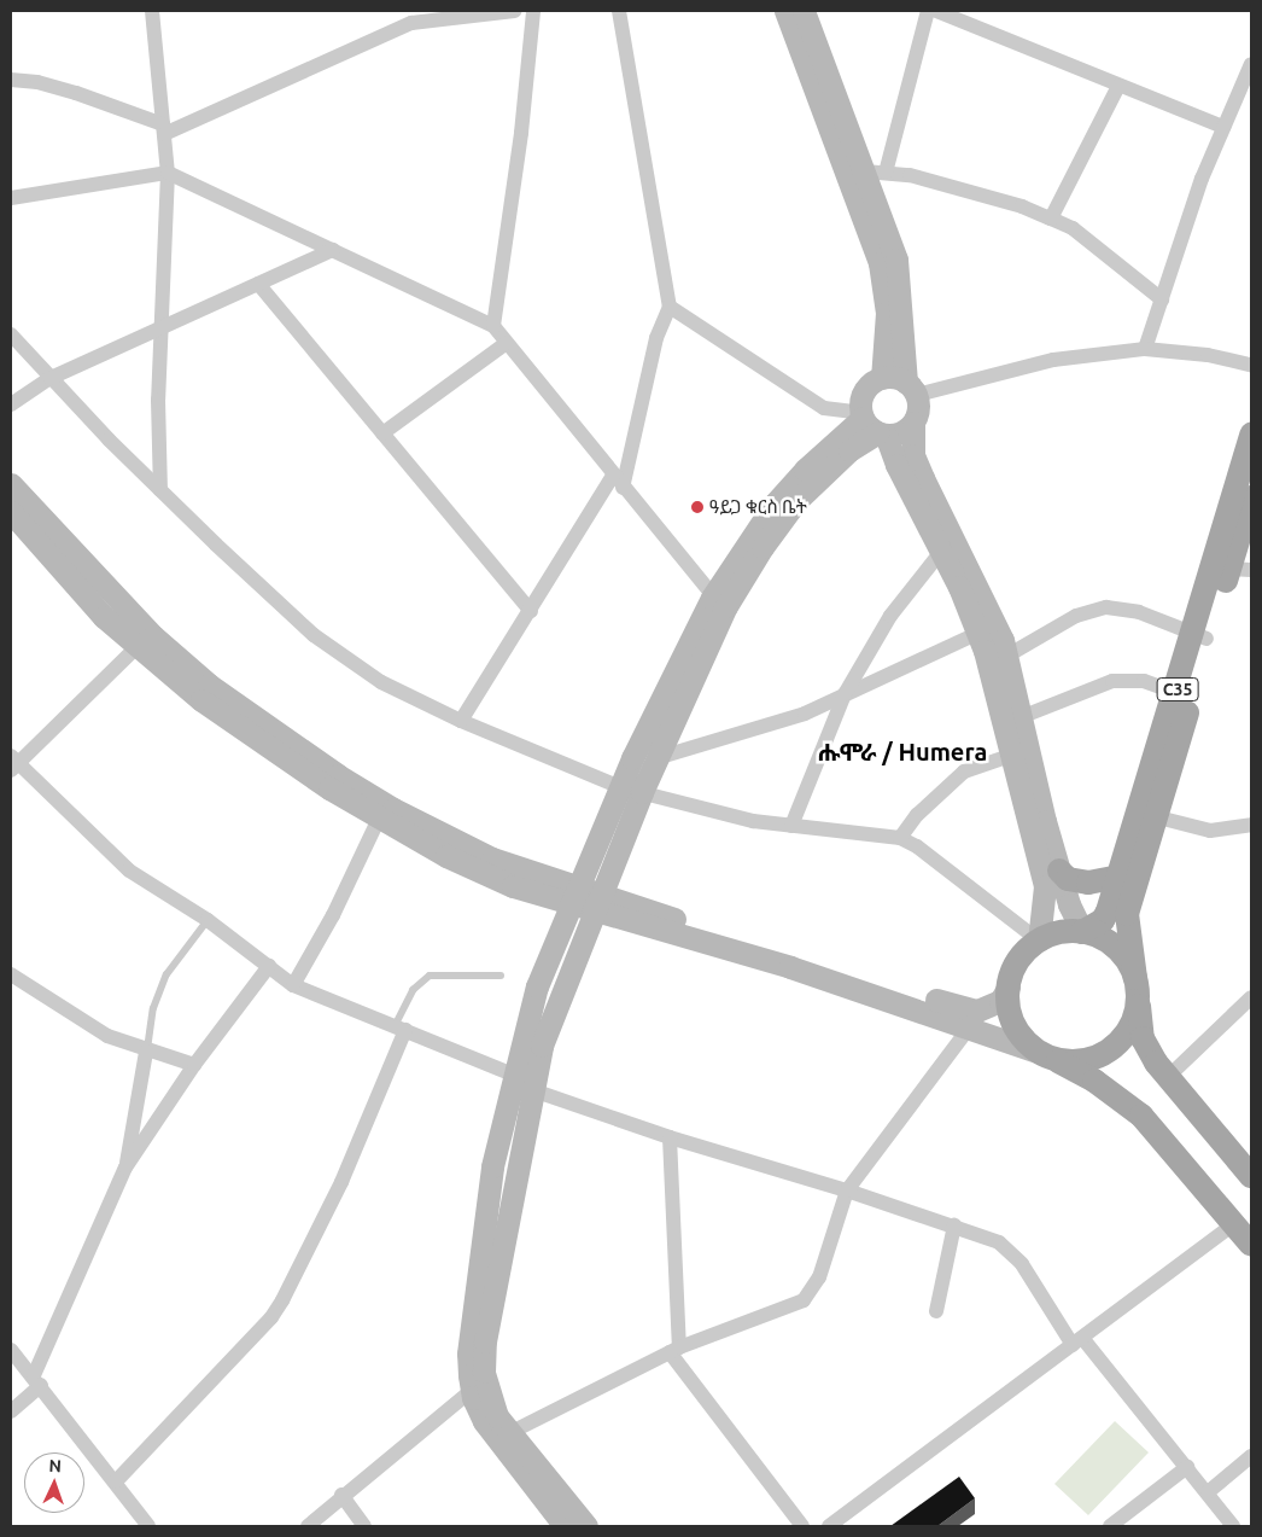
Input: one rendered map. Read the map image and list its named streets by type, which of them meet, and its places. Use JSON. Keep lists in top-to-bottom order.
{
  "streets": {
    "main road": ["C35"]
  },
  "districts": ["ሑሞራ / Humera"],
  "places": ["ዓይጋ ቁርስ ቤት"],
  "north": "top"
}
